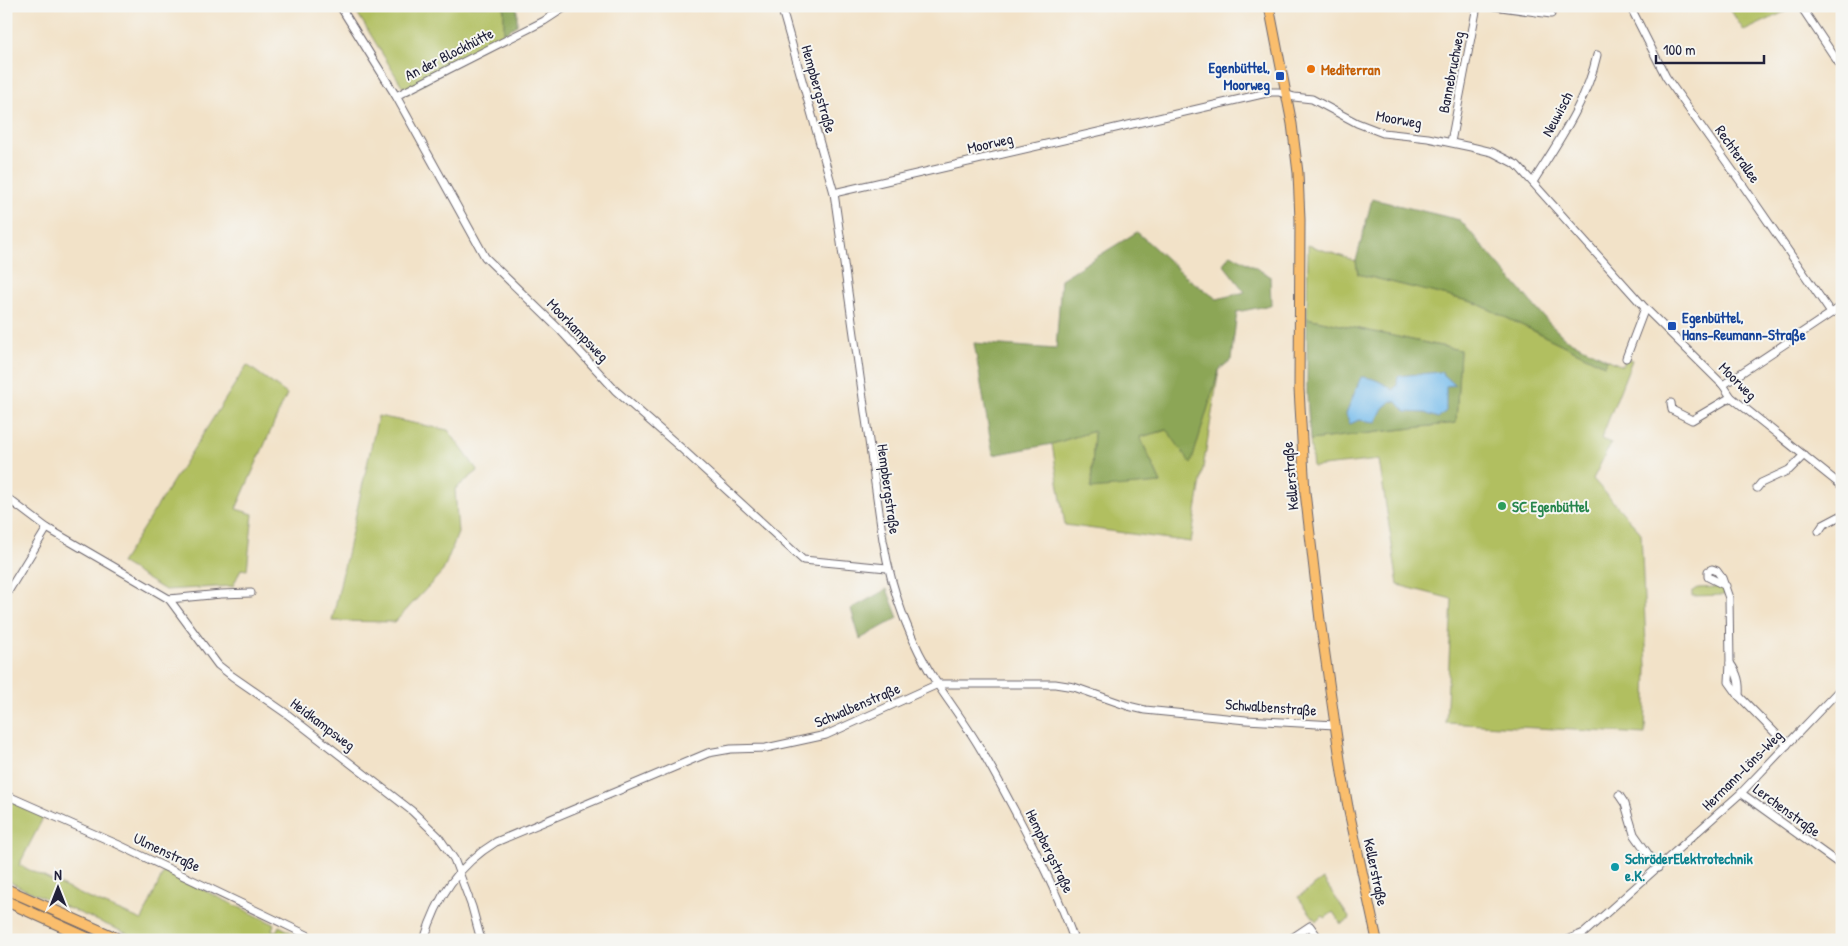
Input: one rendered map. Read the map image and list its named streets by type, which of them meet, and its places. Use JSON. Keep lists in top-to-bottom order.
{
  "streets": {
    "main road": ["Kellerstraße"],
    "street": [
      "An der Blockhütte",
      "Bannebruchweg",
      "Hempbergstraße",
      "Neuwisch",
      "Moorweg",
      "Rechterallee",
      "Moorkampsweg",
      "Schwalbenstraße",
      "Heidkampsweg",
      "Hermann-Löns-Weg",
      "Lerchenstraße",
      "Ulmenstraße"
    ]
  },
  "crossings": [
    ["An der Blockhütte", "Moorkampsweg"],
    ["Bannebruchweg", "Moorweg"],
    ["Hempbergstraße", "Moorweg"],
    ["Hempbergstraße", "Moorkampsweg"],
    ["Hempbergstraße", "Schwalbenstraße"],
    ["Neuwisch", "Moorweg"],
    ["Moorweg", "Kellerstraße"],
    ["Kellerstraße", "Schwalbenstraße"],
    ["Schwalbenstraße", "Heidkampsweg"],
    ["Hermann-Löns-Weg", "Lerchenstraße"]
  ],
  "places": {
    "other": ["Mediterran", "SC Egenbüttel", "SchröderElektrotechnik e.K."],
    "transit": ["Egenbüttel, Moorweg", "Egenbüttel, Hans-Reumann-Straße"]
  },
  "scale_bar": "100 m",
  "north": "top"
}
